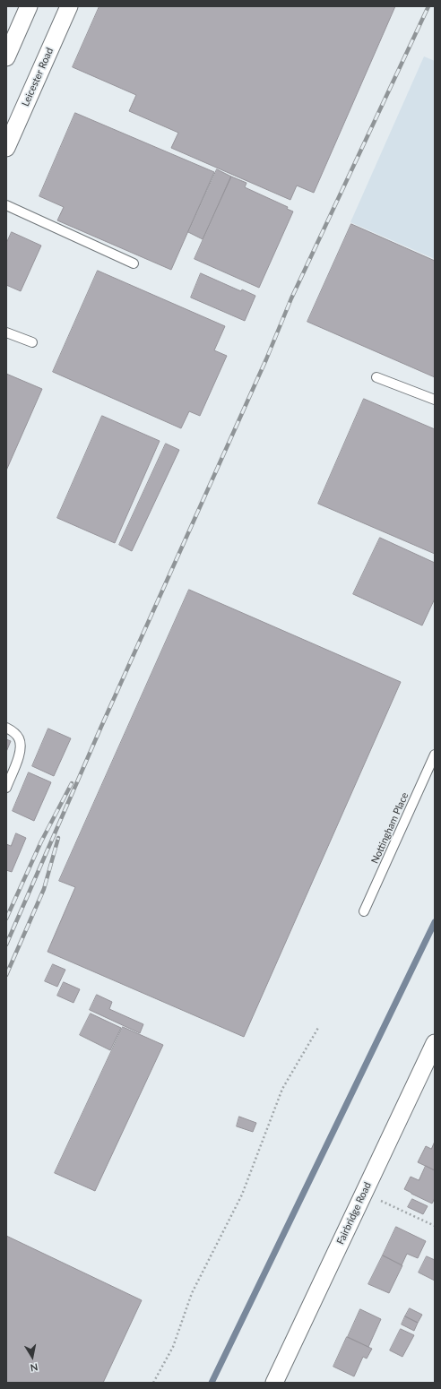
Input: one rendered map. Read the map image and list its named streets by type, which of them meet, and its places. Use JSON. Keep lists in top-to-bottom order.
{
  "streets": {
    "street": ["Leicester Road", "Fairbridge Road"],
    "lane": ["Nottingham Place"]
  },
  "north": "bottom"
}
